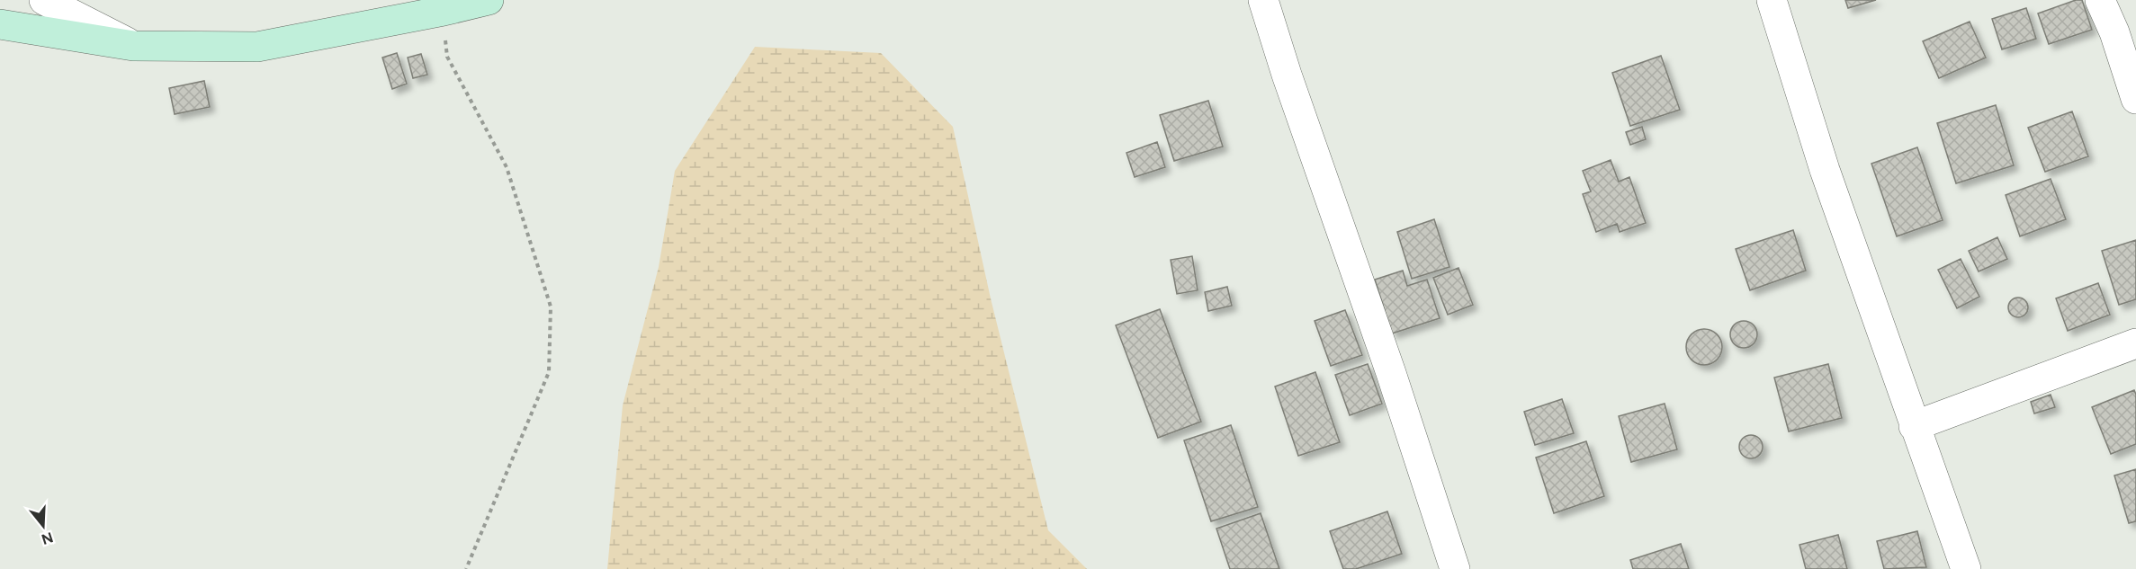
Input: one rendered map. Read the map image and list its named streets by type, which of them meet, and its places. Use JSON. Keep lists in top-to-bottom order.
{
  "north": "bottom"
}
